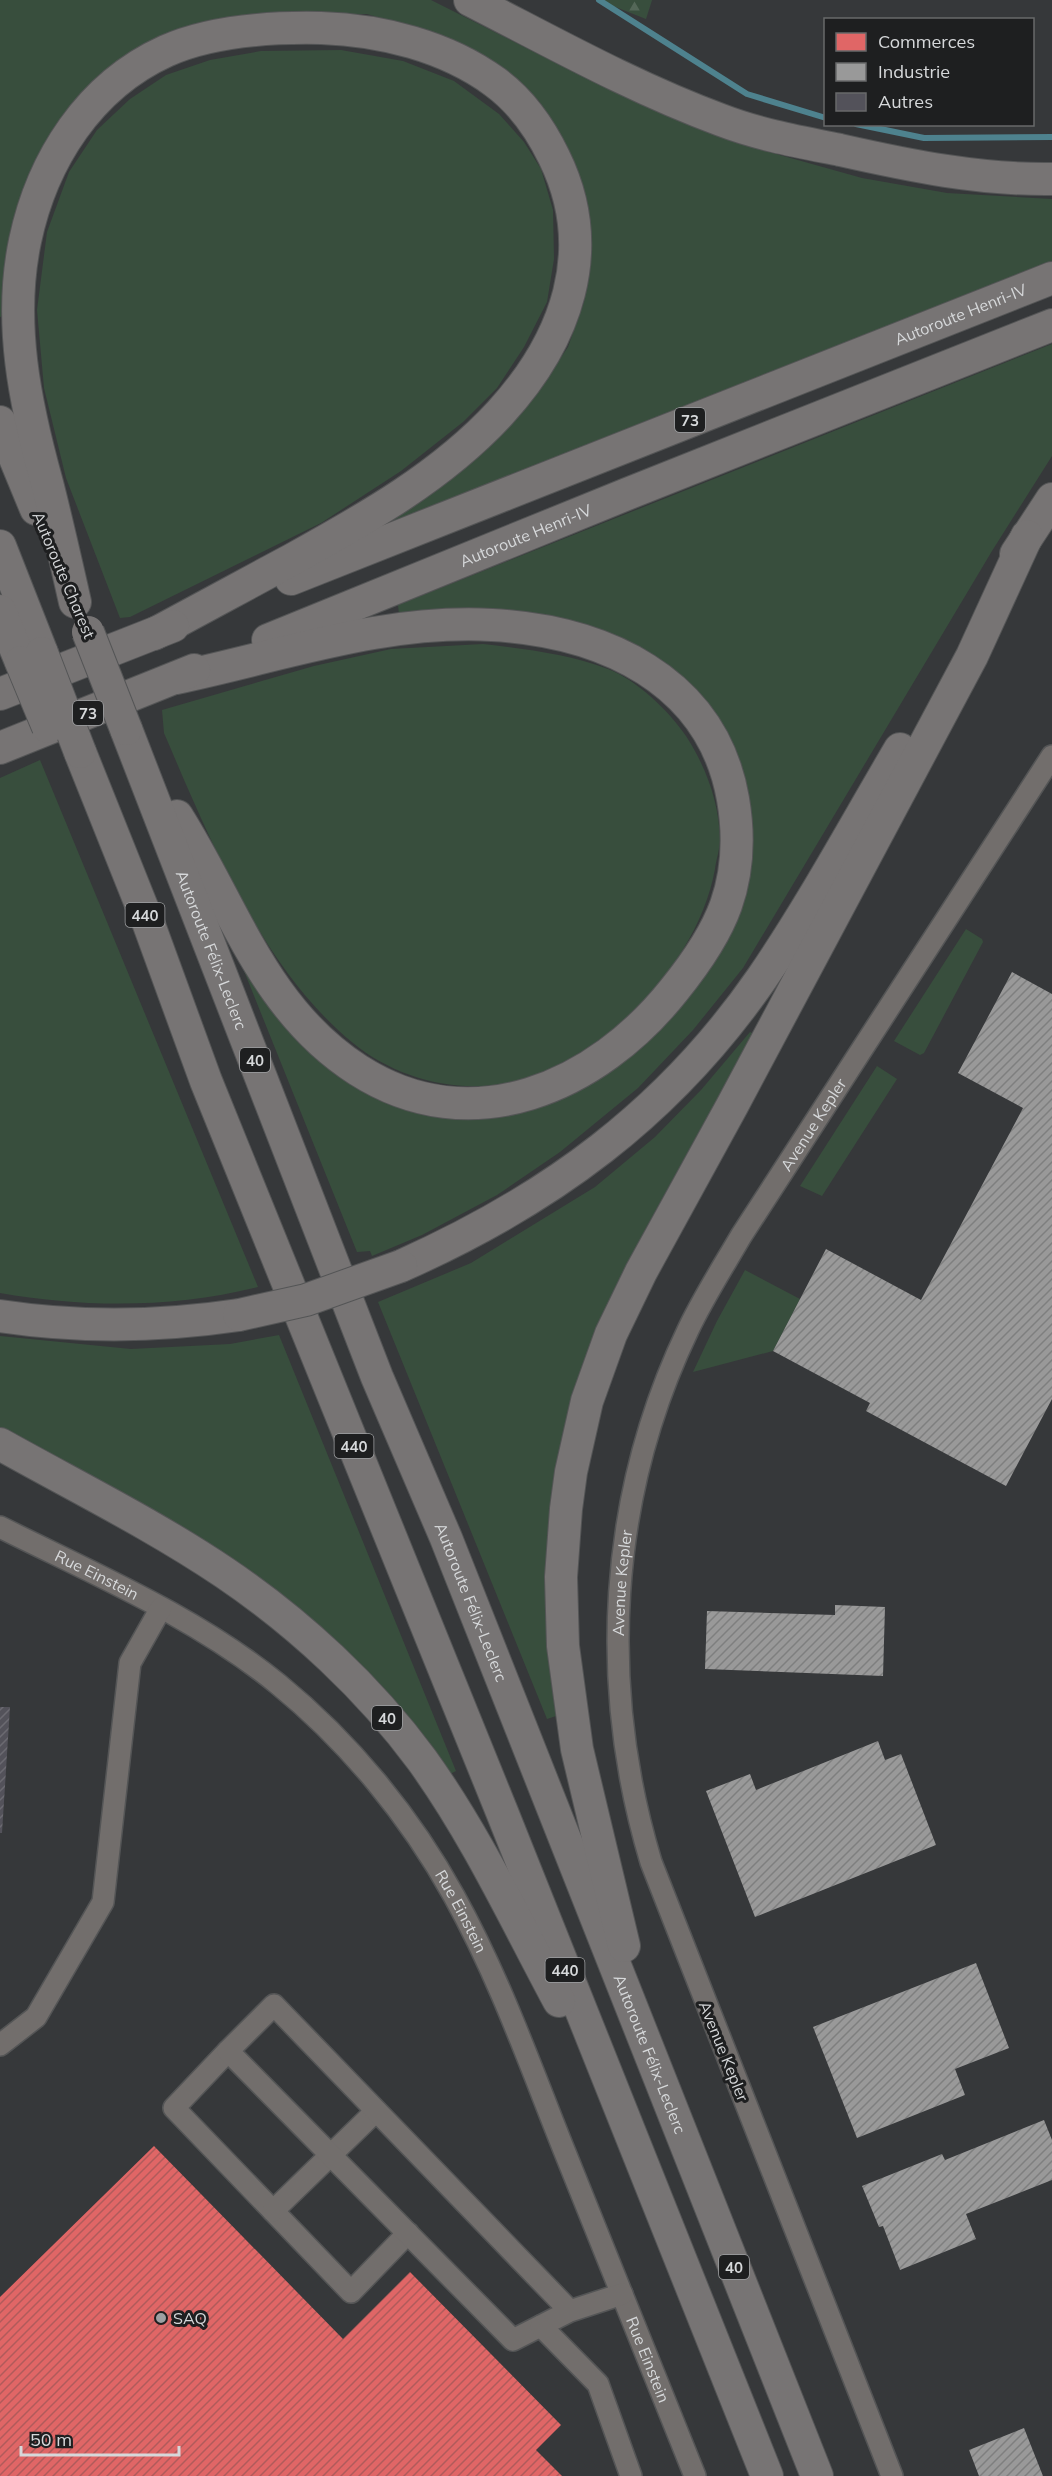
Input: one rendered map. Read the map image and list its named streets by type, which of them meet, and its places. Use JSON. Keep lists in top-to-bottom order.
{
  "streets": {
    "highway": [
      "Autoroute Henri-IV",
      "73",
      "Autoroute Charest",
      "440",
      "Autoroute Félix-Leclerc",
      "40"
    ],
    "street": ["Avenue Kepler", "Rue Einstein"]
  },
  "crossings": [
    ["Autoroute Charest", "Autoroute Félix-Leclerc"],
    ["440", "40"]
  ],
  "places": ["SAQ"],
  "legend": ["Commerces", "Industrie", "Autres"],
  "scale_bar": "50 m"
}
